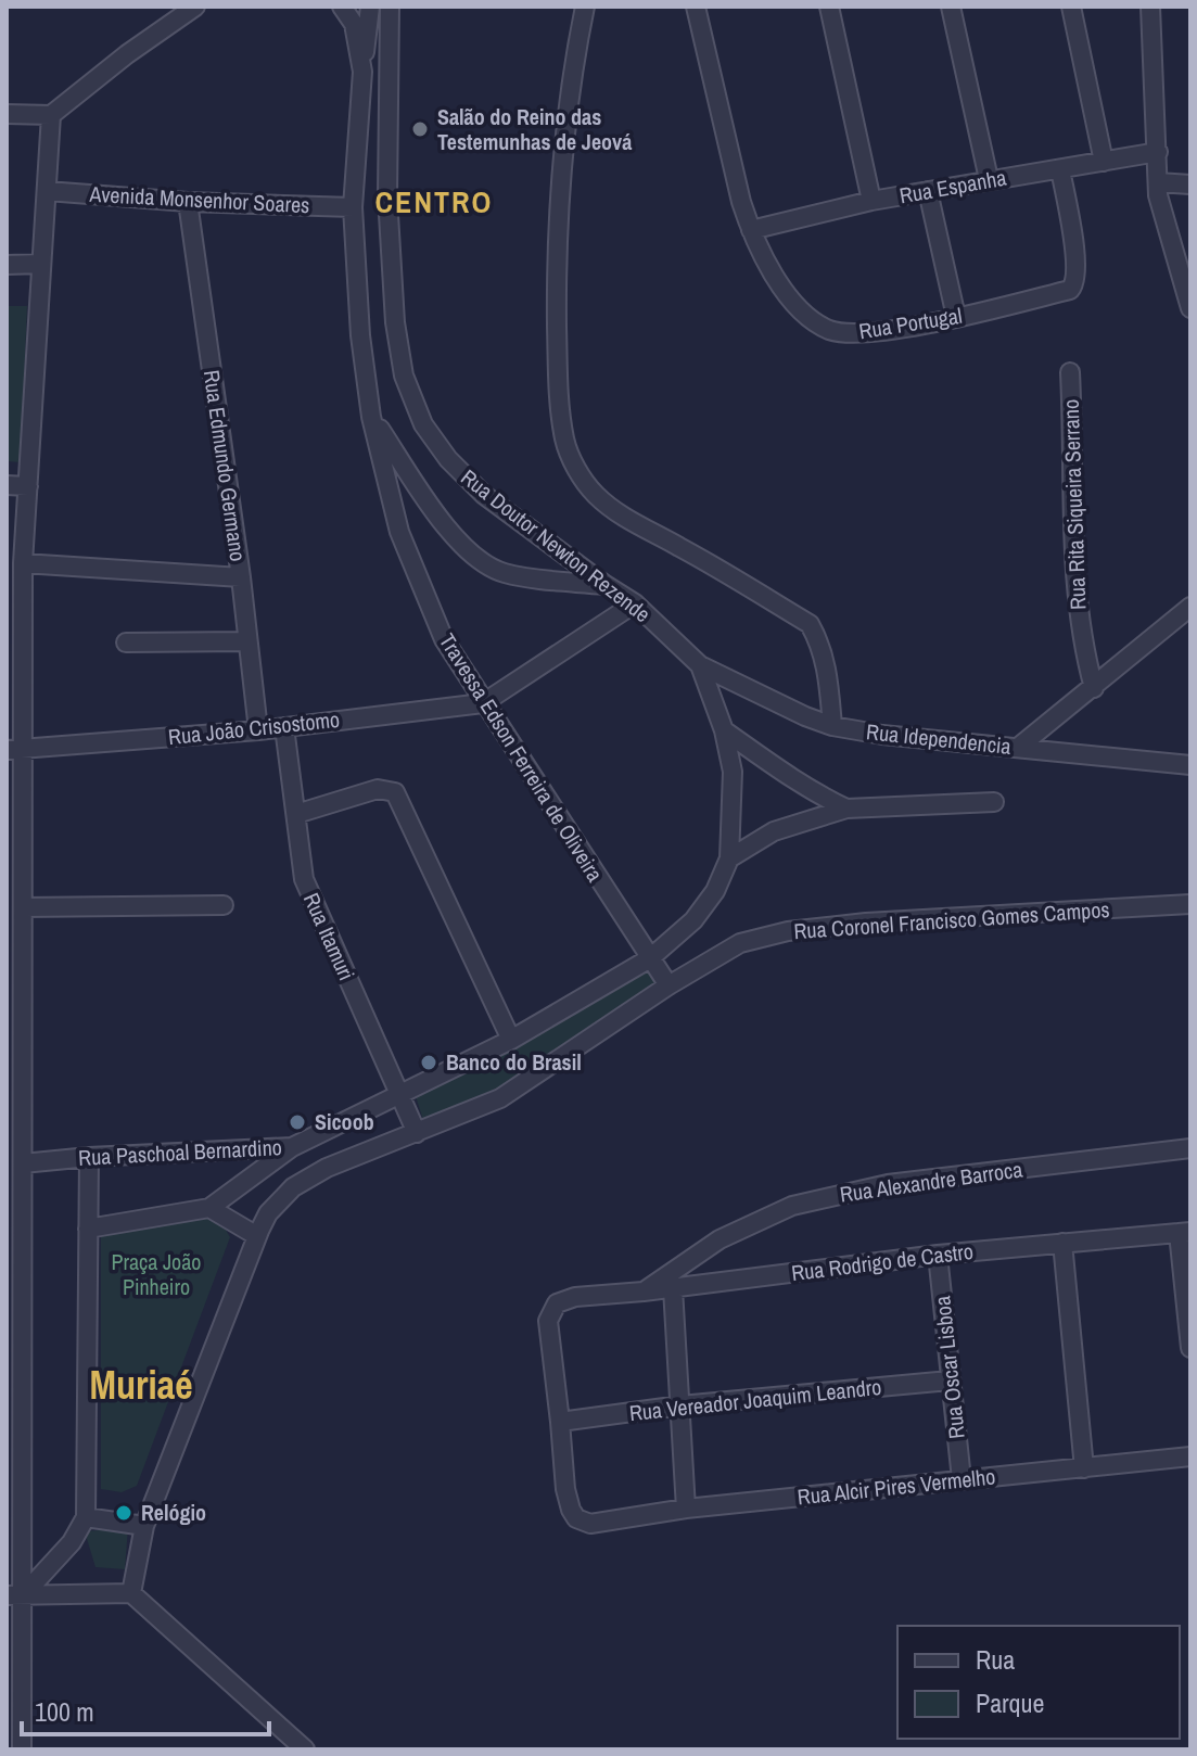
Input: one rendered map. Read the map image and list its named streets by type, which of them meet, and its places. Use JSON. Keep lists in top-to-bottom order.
{
  "streets": {
    "street": [
      "Rua Espanha",
      "Avenida Monsenhor Soares",
      "Rua Portugal",
      "Rua Edmundo Germano",
      "Rua Rita Siqueira Serrano",
      "Rua Doutor Newton Rezende",
      "Rua João Crisostomo",
      "Rua Idependencia",
      "Travessa Edson Ferreira de Oliveira",
      "Rua Coronel Francisco Gomes Campos",
      "Rua Itamuri",
      "Rua Paschoal Bernardino",
      "Rua Alexandre Barroca",
      "Rua Rodrigo de Castro",
      "Rua Oscar Lisboa",
      "Rua Vereador Joaquim Leandro",
      "Rua Alcir Pires Vermelho"
    ]
  },
  "crossings": [
    ["Rua Espanha", "Rua Portugal"],
    ["Avenida Monsenhor Soares", "Rua Edmundo Germano"],
    ["Avenida Monsenhor Soares", "Travessa Edson Ferreira de Oliveira"],
    ["Rua Edmundo Germano", "Rua João Crisostomo"],
    ["Rua Doutor Newton Rezende", "Rua Idependencia"],
    ["Rua João Crisostomo", "Travessa Edson Ferreira de Oliveira"],
    ["Rua João Crisostomo", "Rua Itamuri"],
    ["Travessa Edson Ferreira de Oliveira", "Rua Paschoal Bernardino"],
    ["Rua Coronel Francisco Gomes Campos", "Rua Paschoal Bernardino"],
    ["Rua Itamuri", "Rua Paschoal Bernardino"],
    ["Rua Alexandre Barroca", "Rua Rodrigo de Castro"],
    ["Rua Rodrigo de Castro", "Rua Oscar Lisboa"],
    ["Rua Rodrigo de Castro", "Rua Vereador Joaquim Leandro"],
    ["Rua Rodrigo de Castro", "Rua Alcir Pires Vermelho"],
    ["Rua Oscar Lisboa", "Rua Vereador Joaquim Leandro"],
    ["Rua Oscar Lisboa", "Rua Alcir Pires Vermelho"],
    ["Rua Vereador Joaquim Leandro", "Rua Alcir Pires Vermelho"]
  ],
  "districts": ["CENTRO", "Muriaé"],
  "parks": ["Praça João Pinheiro"],
  "places": [
    "Salão do Reino das Testemunhas de Jeová",
    "Banco do Brasil",
    "Sicoob",
    "Relógio"
  ],
  "legend": ["Rua", "Parque"],
  "scale_bar": "100 m"
}
